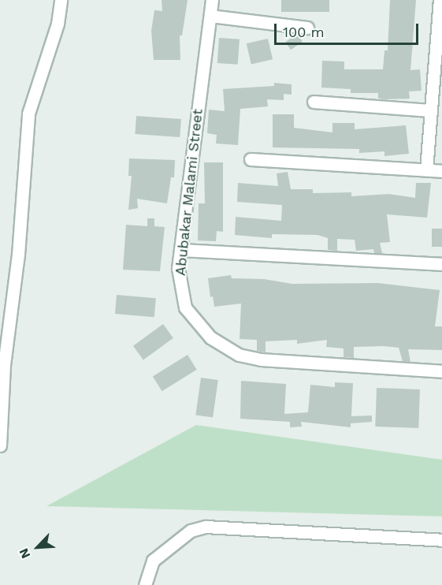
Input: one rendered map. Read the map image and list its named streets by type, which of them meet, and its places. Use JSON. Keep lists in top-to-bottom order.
{
  "streets": {
    "street": ["Abubakar Malami Street"]
  },
  "scale_bar": "100 m",
  "north": "bottom left"
}
